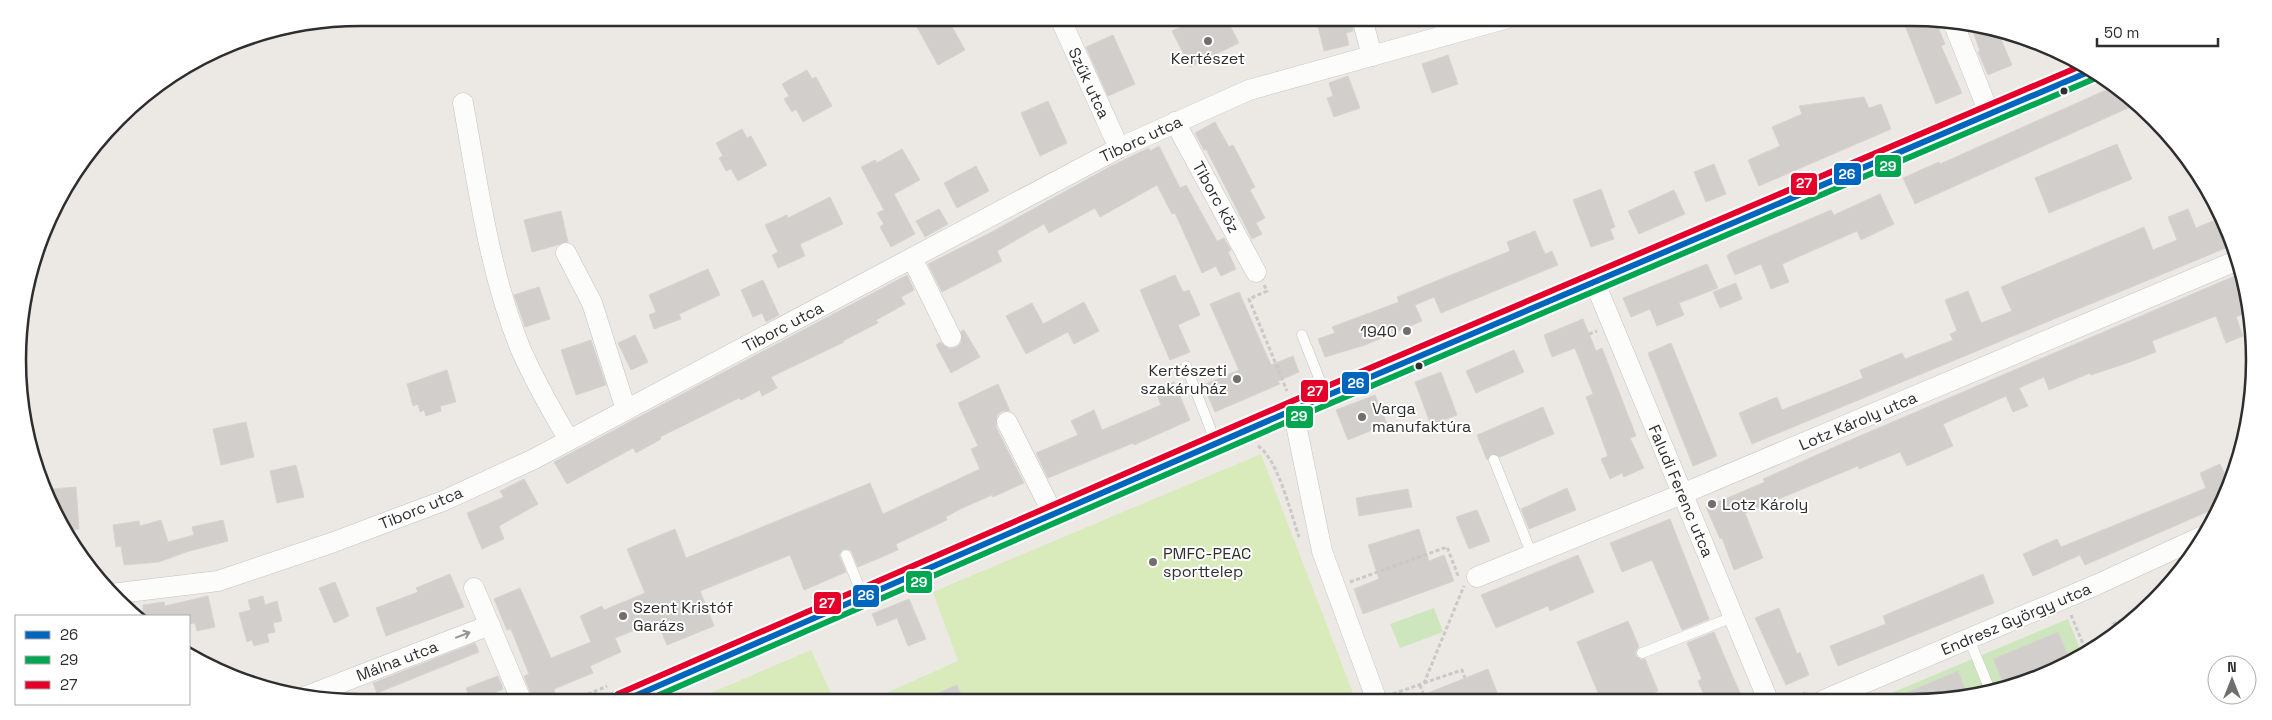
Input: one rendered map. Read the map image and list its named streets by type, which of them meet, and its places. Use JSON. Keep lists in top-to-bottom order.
{
  "streets": {
    "street": [
      "Szűk utca",
      "Tiborc utca",
      "Tiborc köz",
      "Lotz Károly utca",
      "Faludi Ferenc utca",
      "Endresz György utca",
      "Málna utca"
    ]
  },
  "crossings": [
    ["Szűk utca", "Tiborc utca"],
    ["Tiborc utca", "Tiborc köz"],
    ["Lotz Károly utca", "Faludi Ferenc utca"]
  ],
  "one_way": ["Málna utca"],
  "places": [
    "Kertészet",
    "1940",
    "Kertészeti szakáruház",
    "Varga manufaktúra",
    "Lotz Károly",
    "PMFC-PEAC sporttelep",
    "Szent Kristóf Garázs"
  ],
  "lines": ["transit line 27", "transit line 26", "transit line 29"],
  "legend": ["26", "29", "27"],
  "scale_bar": "50 m",
  "north": "top"
}
